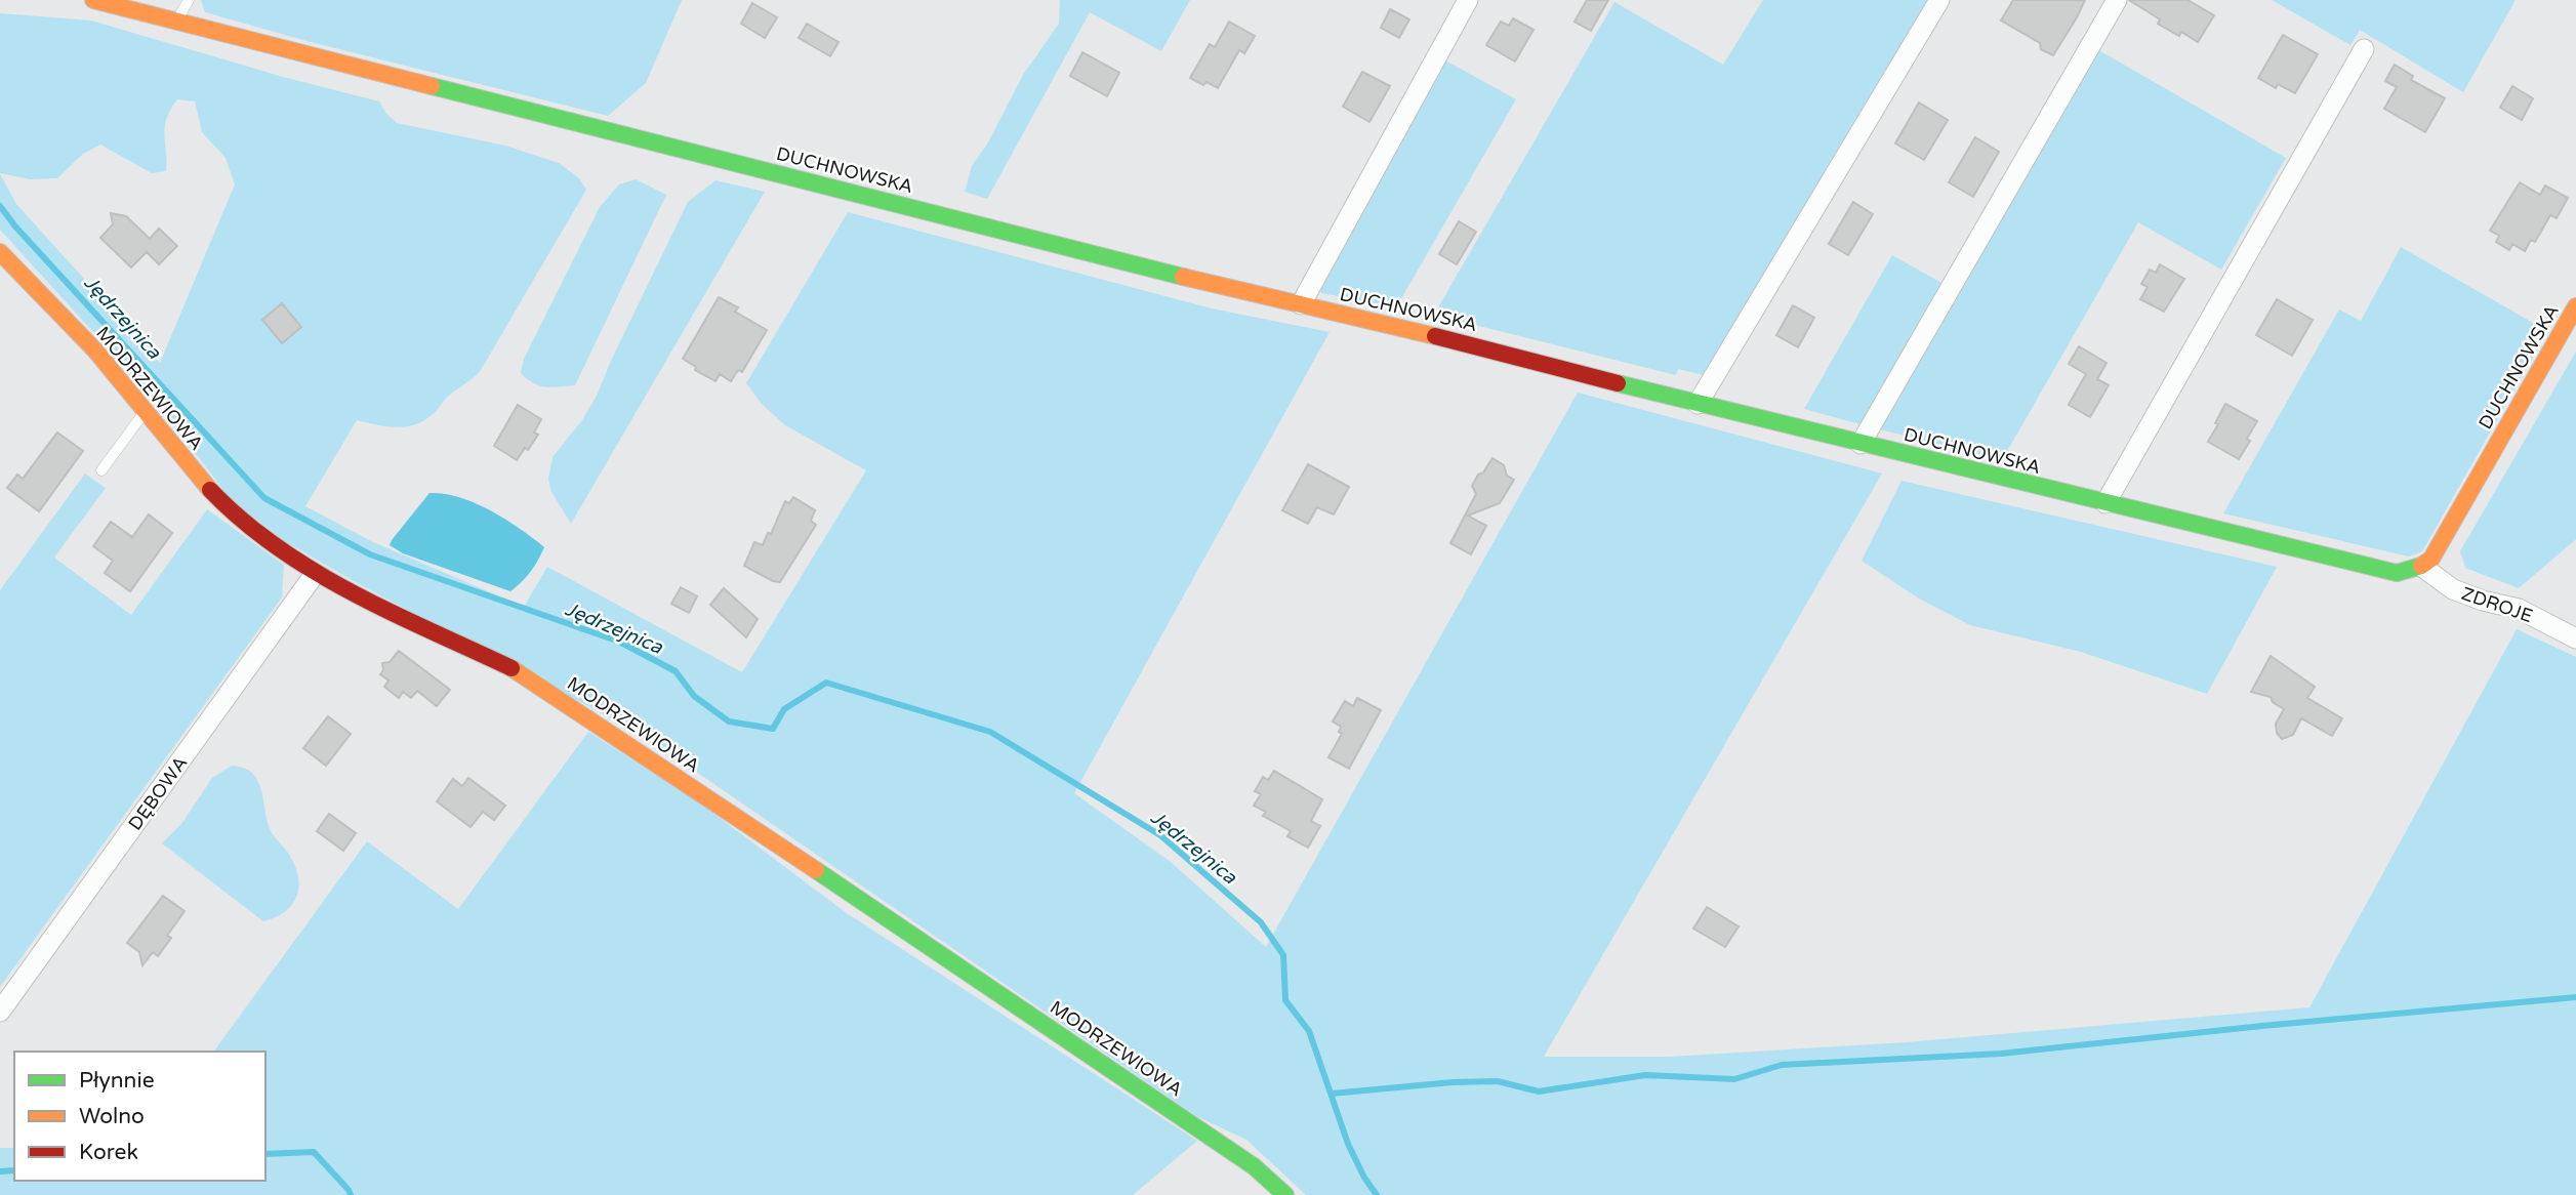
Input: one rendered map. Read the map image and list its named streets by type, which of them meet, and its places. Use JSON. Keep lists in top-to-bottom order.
{
  "streets": {
    "street": [
      "DUCHNOWSKA",
      "MODRZEWIOWA",
      "ZDROJE",
      "DĘBOWA"
    ]
  },
  "crossings": [
    ["DUCHNOWSKA", "ZDROJE"],
    ["MODRZEWIOWA", "DĘBOWA"]
  ],
  "water": ["Jędrzejnica"],
  "legend": ["Płynnie", "Wolno", "Korek"]
}
